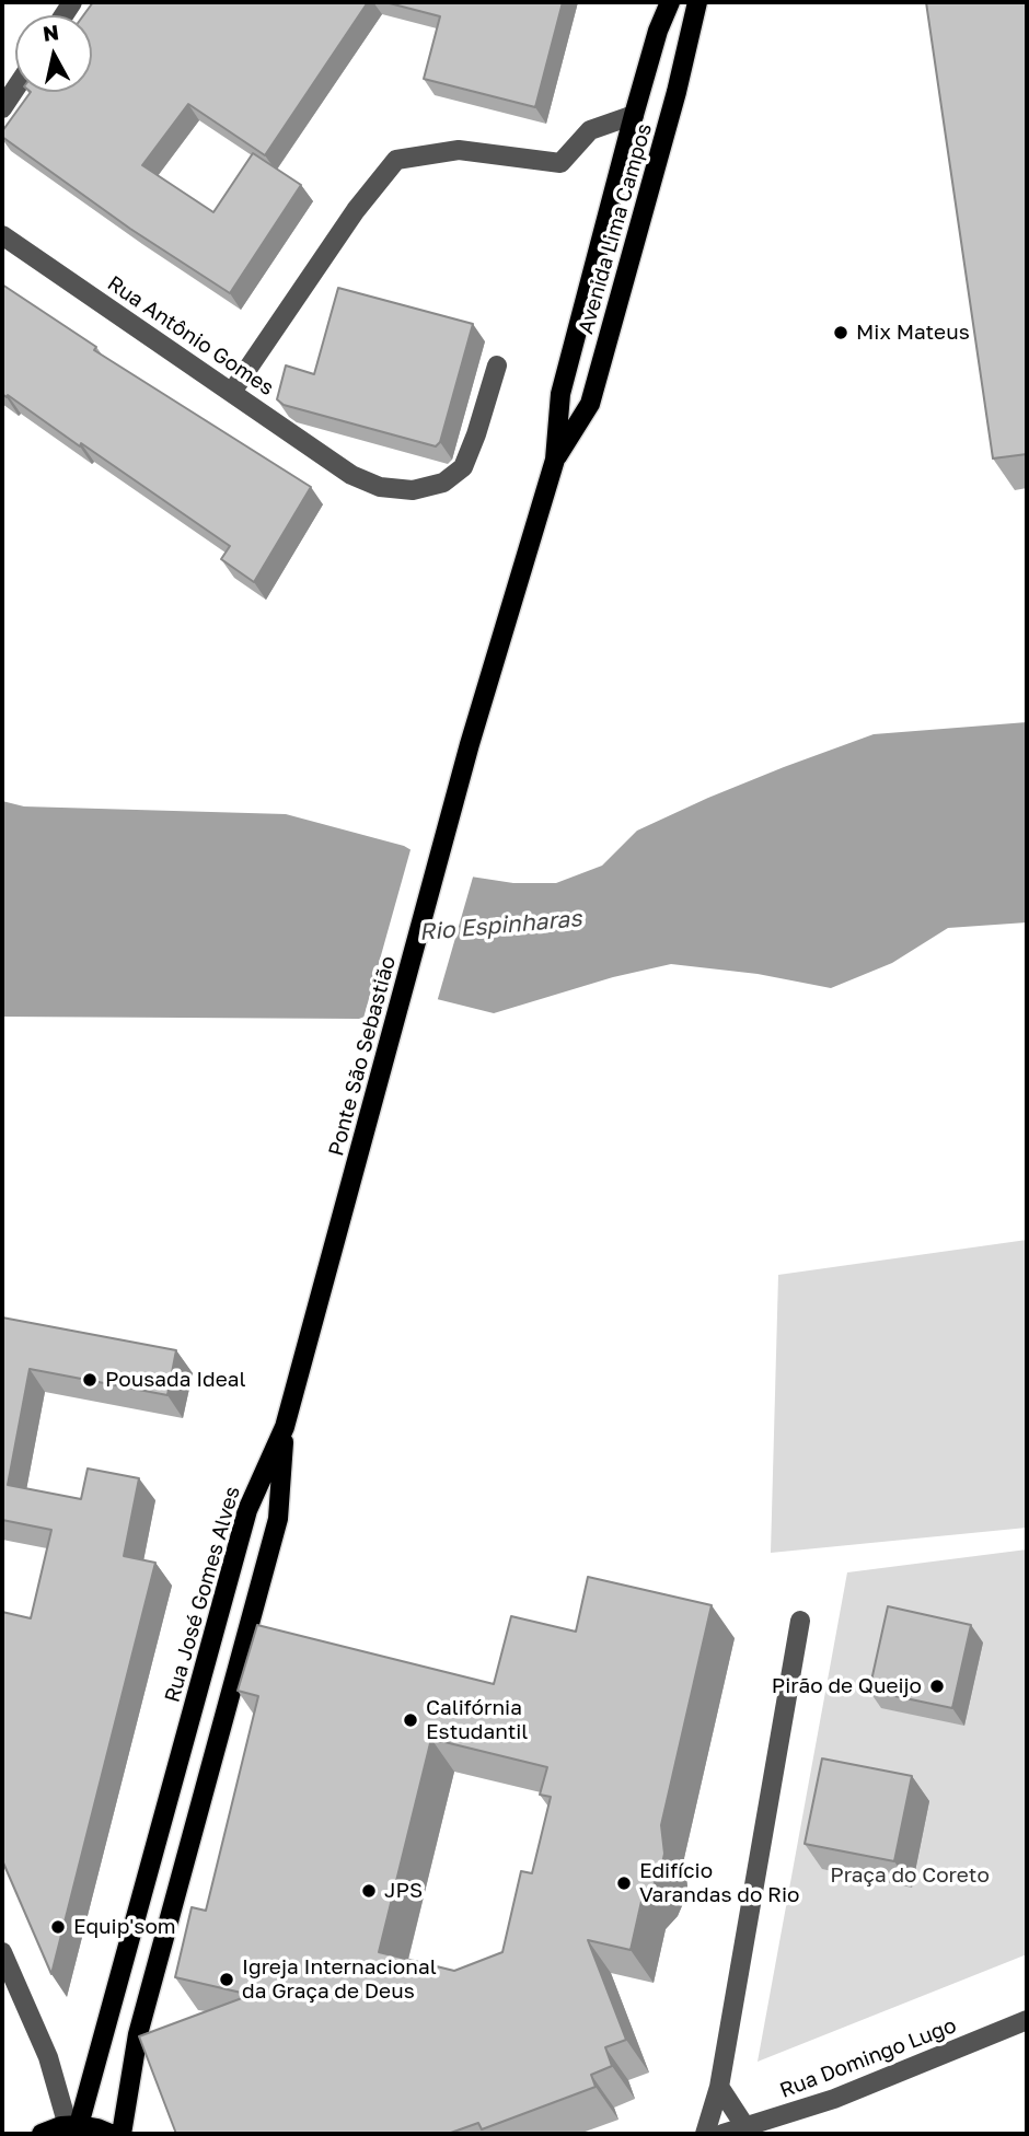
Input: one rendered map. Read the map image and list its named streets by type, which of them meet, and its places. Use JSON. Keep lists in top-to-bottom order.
{
  "streets": {
    "main road": ["Avenida Lima Campos", "Ponte São Sebastião", "Rua José Gomes Alves"],
    "street": ["Rua Antônio Gomes", "Rua Domingo Lugo"]
  },
  "crossings": [
    ["Avenida Lima Campos", "Ponte São Sebastião"],
    ["Ponte São Sebastião", "Rua José Gomes Alves"]
  ],
  "water": ["Rio Espinharas"],
  "parks": ["Praça do Coreto"],
  "places": [
    "Mix Mateus",
    "Pousada Ideal",
    "Pirão de Queijo",
    "Califórnia Estudantil",
    "Edifício Varandas do Rio",
    "JPS",
    "Equip'som",
    "Igreja Internacional da Graça de Deus"
  ],
  "north": "top"
}
